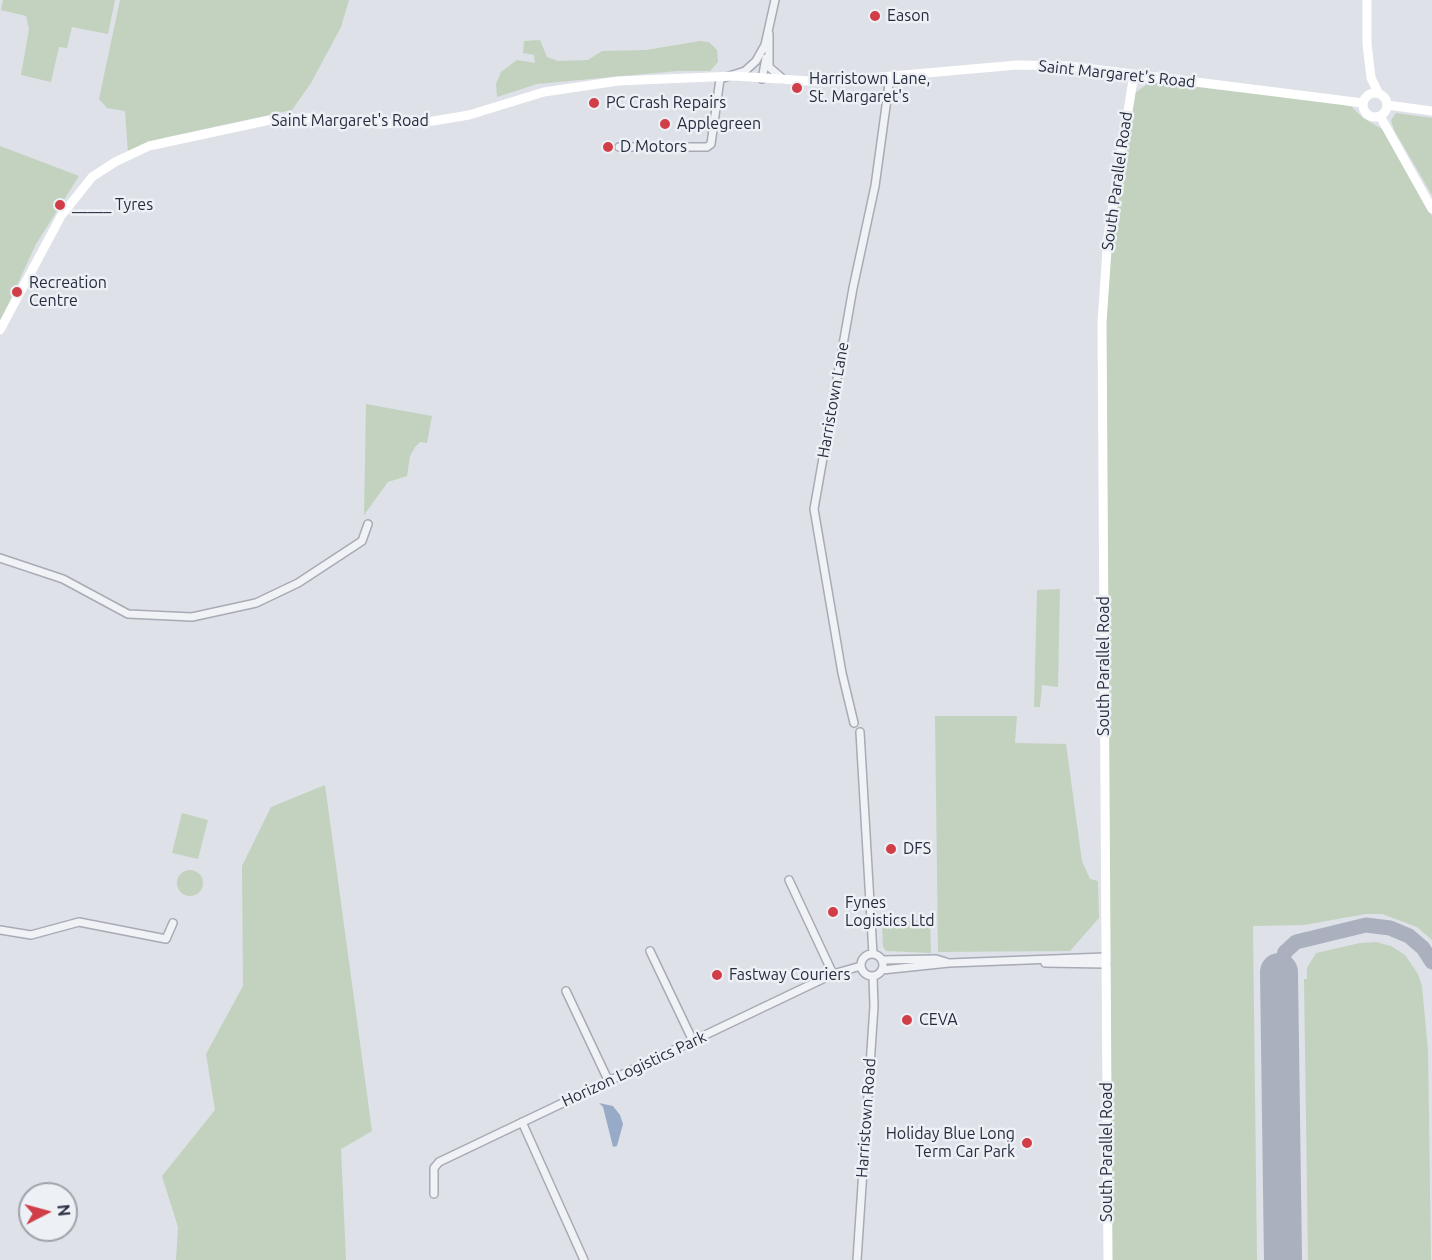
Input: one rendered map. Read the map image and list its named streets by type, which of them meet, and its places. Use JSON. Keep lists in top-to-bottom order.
{
  "streets": {
    "main road": ["Saint Margaret's Road", "South Parallel Road"],
    "street": ["Harristown Lane", "Horizon Logistics Park", "Harristown Road"]
  },
  "crossings": [
    ["Saint Margaret's Road", "South Parallel Road"],
    ["Saint Margaret's Road", "Harristown Lane"],
    ["Horizon Logistics Park", "Harristown Road"]
  ],
  "places": [
    "Eason",
    "Harristown Lane, St. Margaret's",
    "PC Crash Repairs",
    "Applegreen",
    "D Motors",
    "_____ Tyres",
    "Recreation Centre",
    "DFS",
    "Fynes Logistics Ltd",
    "Fastway Couriers",
    "CEVA",
    "Holiday Blue Long Term Car Park"
  ],
  "north": "right"
}
